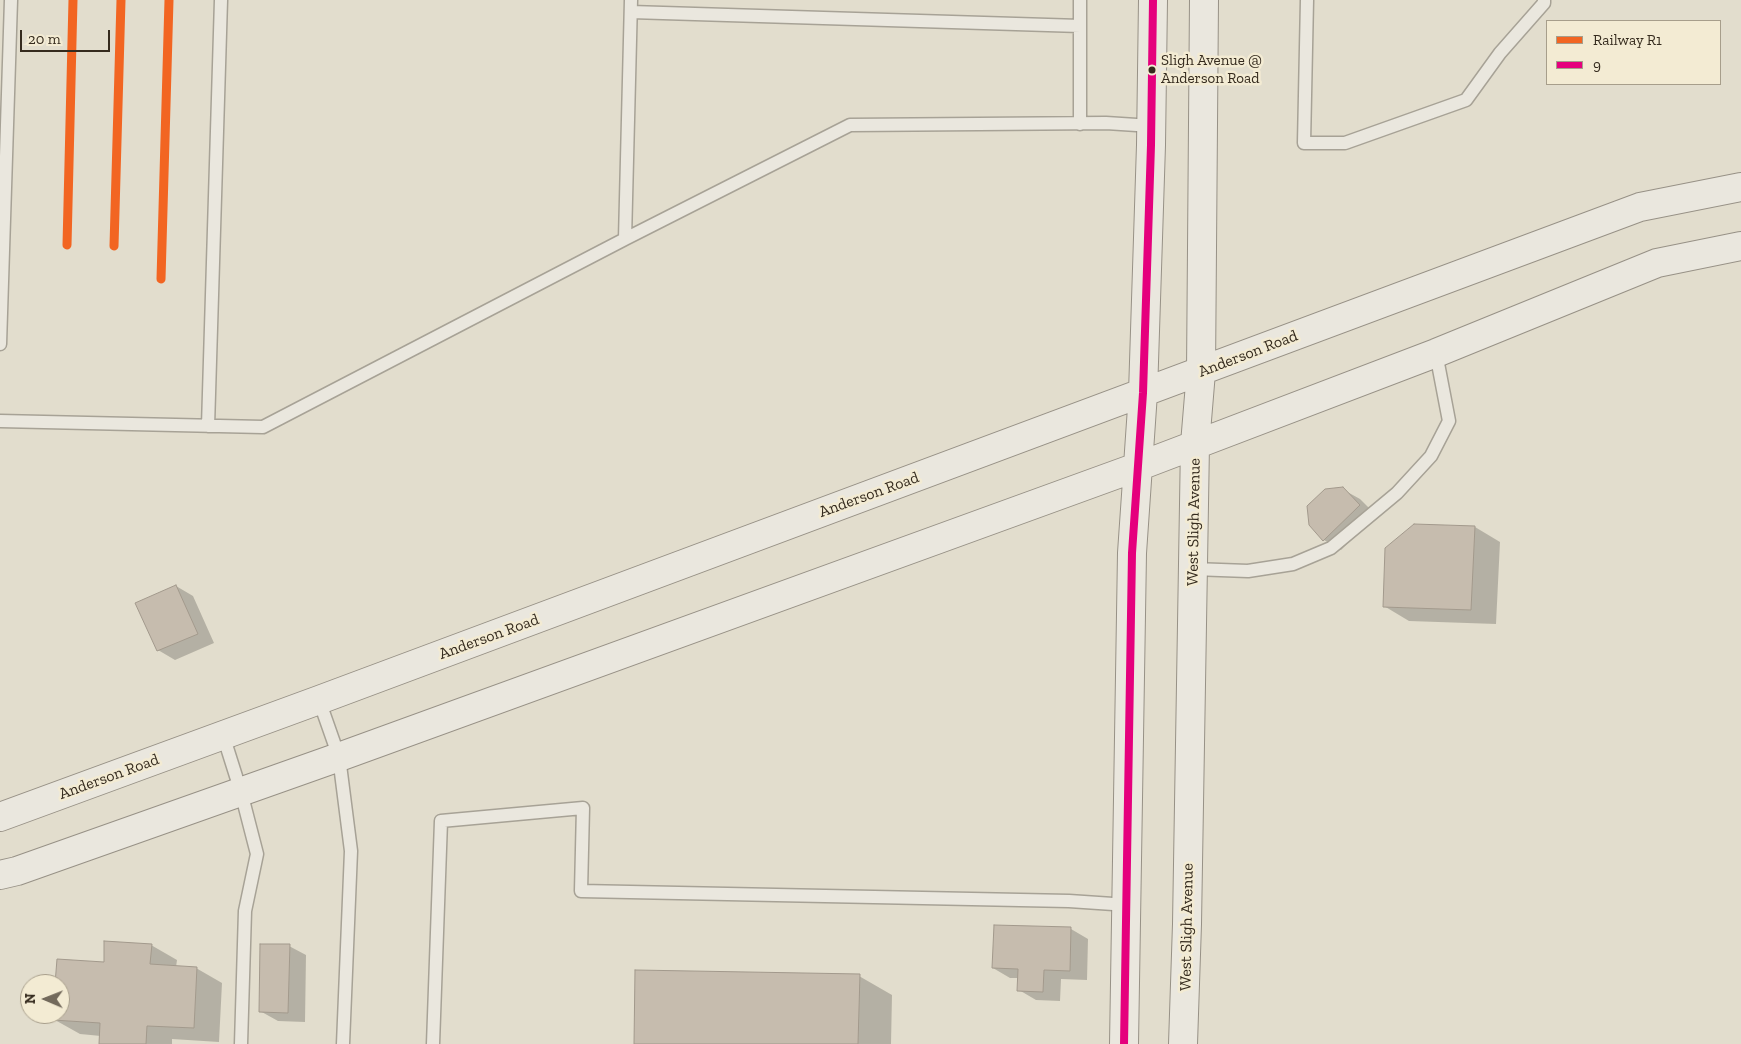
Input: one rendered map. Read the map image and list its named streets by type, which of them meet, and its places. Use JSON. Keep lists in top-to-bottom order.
{
  "streets": {
    "main road": ["Anderson Road", "West Sligh Avenue"]
  },
  "crossings": [
    ["Anderson Road", "West Sligh Avenue"]
  ],
  "places": ["Sligh Avenue @ Anderson Road"],
  "lines": ["rail line R1", "transit line 9"],
  "legend": ["Railway R1", "9"],
  "scale_bar": "20 m",
  "north": "left"
}
